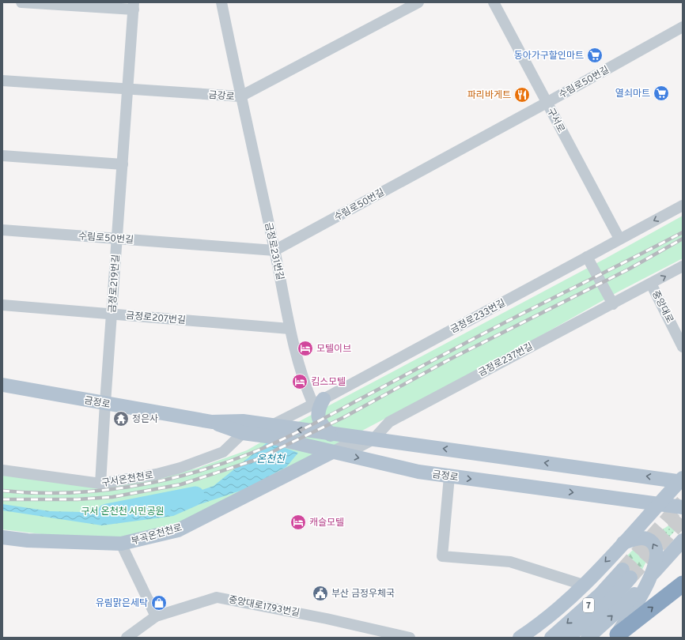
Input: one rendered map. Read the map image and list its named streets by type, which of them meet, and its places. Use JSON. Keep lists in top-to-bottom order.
{
  "streets": {
    "main road": ["금정로", "부곡온천천로", "7"],
    "street": [
      "수림로50번길",
      "금강로",
      "구서로",
      "금정로231번길",
      "금정로219번길",
      "중앙대로",
      "금정로233번길",
      "금정로207번길",
      "금정로237번길",
      "구서온천천로",
      "중앙대로1793번길"
    ]
  },
  "crossings": [
    ["수림로50번길", "구서로"],
    ["수림로50번길", "금정로231번길"],
    ["수림로50번길", "금정로219번길"],
    ["금강로", "금정로231번길"],
    ["금강로", "금정로219번길"],
    ["구서로", "금정로233번길"],
    ["금정로231번길", "금정로233번길"],
    ["금정로231번길", "금정로207번길"],
    ["금정로219번길", "금정로207번길"],
    ["금정로219번길", "금정로"],
    ["금정로219번길", "구서온천천로"],
    ["중앙대로", "금정로237번길"],
    ["금정로233번길", "금정로"],
    ["금정로237번길", "금정로"],
    ["금정로237번길", "부곡온천천로"],
    ["금정로", "구서온천천로"],
    ["금정로", "부곡온천천로"]
  ],
  "water": ["온천천"],
  "parks": ["구서 온천천 시민공원"],
  "places": {
    "supermarket": ["동아가구할인마트", "열쇠마트"],
    "restaurant": ["파리바게트"],
    "hotel": ["모텔이브", "킴스모텔", "캐슬모텔"],
    "temple": ["정은사"],
    "public building": ["부산 금정우체국"],
    "shop": ["유림맑은세탁"]
  }
}
